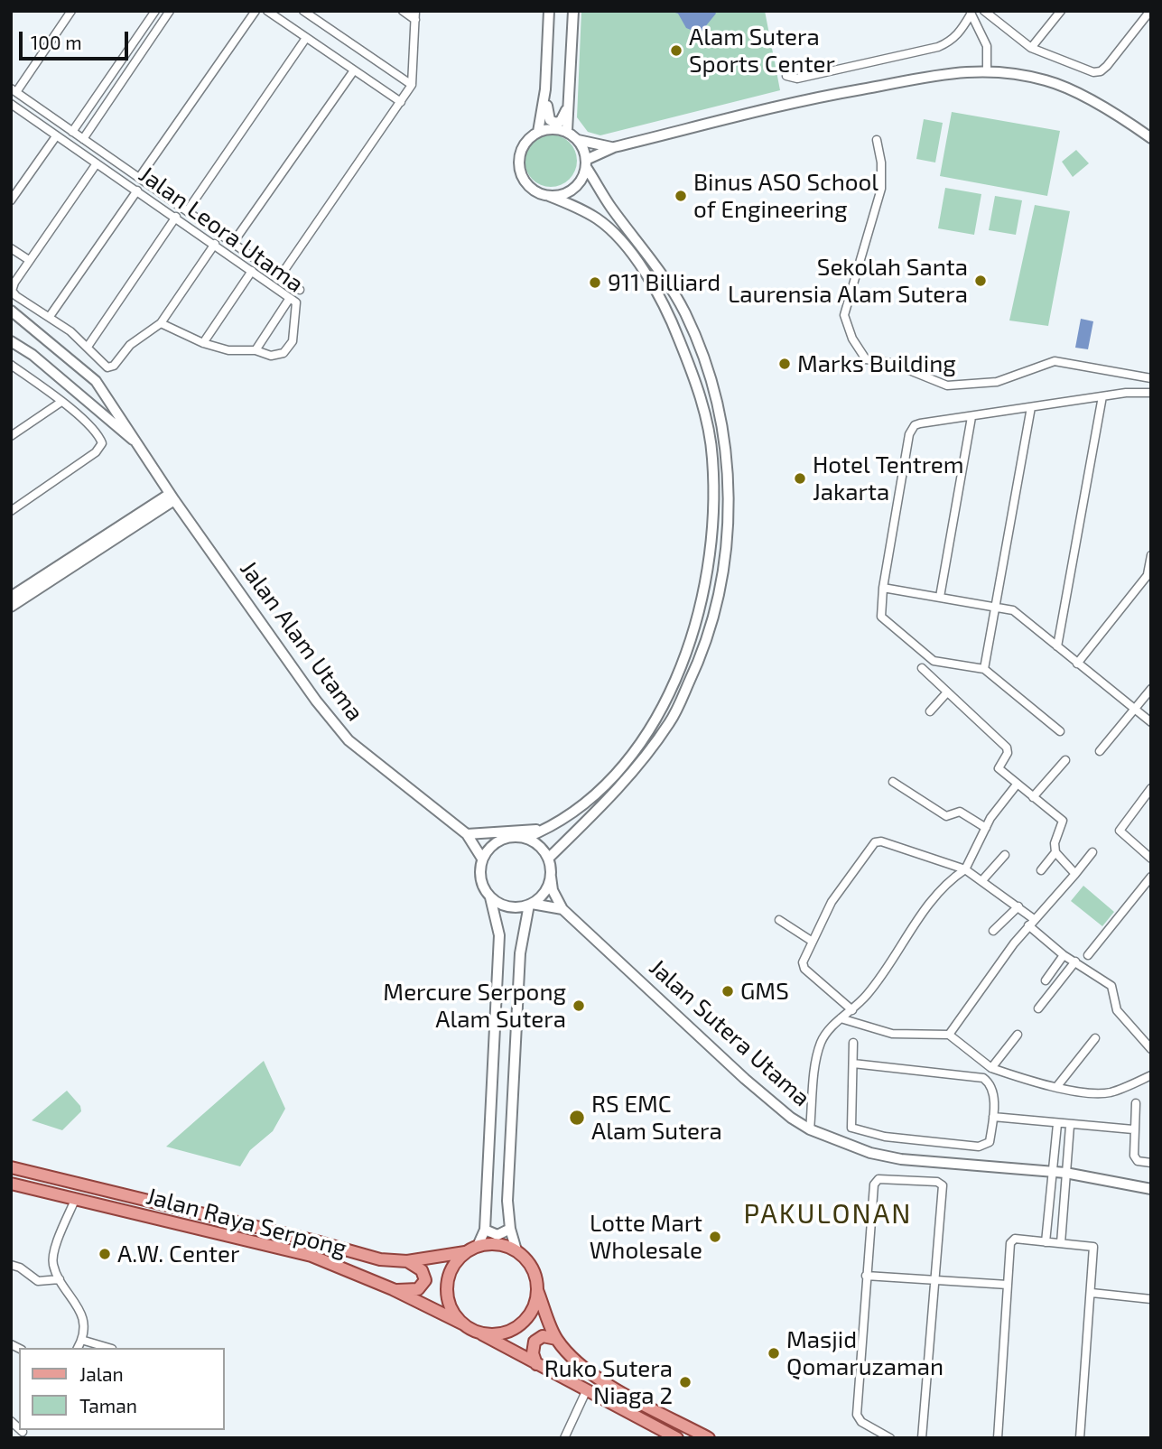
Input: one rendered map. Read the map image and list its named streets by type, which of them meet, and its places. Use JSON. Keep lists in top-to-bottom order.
{
  "streets": {
    "main road": ["Jalan Alam Utama", "Jalan Sutera Utama", "Jalan Raya Serpong"],
    "street": ["Jalan Leora Utama"]
  },
  "crossings": [
    ["Jalan Alam Utama", "Jalan Sutera Utama"]
  ],
  "districts": ["PAKULONAN"],
  "places": [
    "Alam Sutera Sports Center",
    "Binus ASO School of Engineering",
    "Sekolah Santa Laurensia Alam Sutera",
    "911 Billiard",
    "Marks Building",
    "Hotel Tentrem Jakarta",
    "GMS",
    "Mercure Serpong Alam Sutera",
    "RS EMC Alam Sutera",
    "Lotte Mart Wholesale",
    "A.W. Center",
    "Masjid Qomaruzaman",
    "Ruko Sutera Niaga 2"
  ],
  "legend": ["Jalan", "Taman"],
  "scale_bar": "100 m"
}
